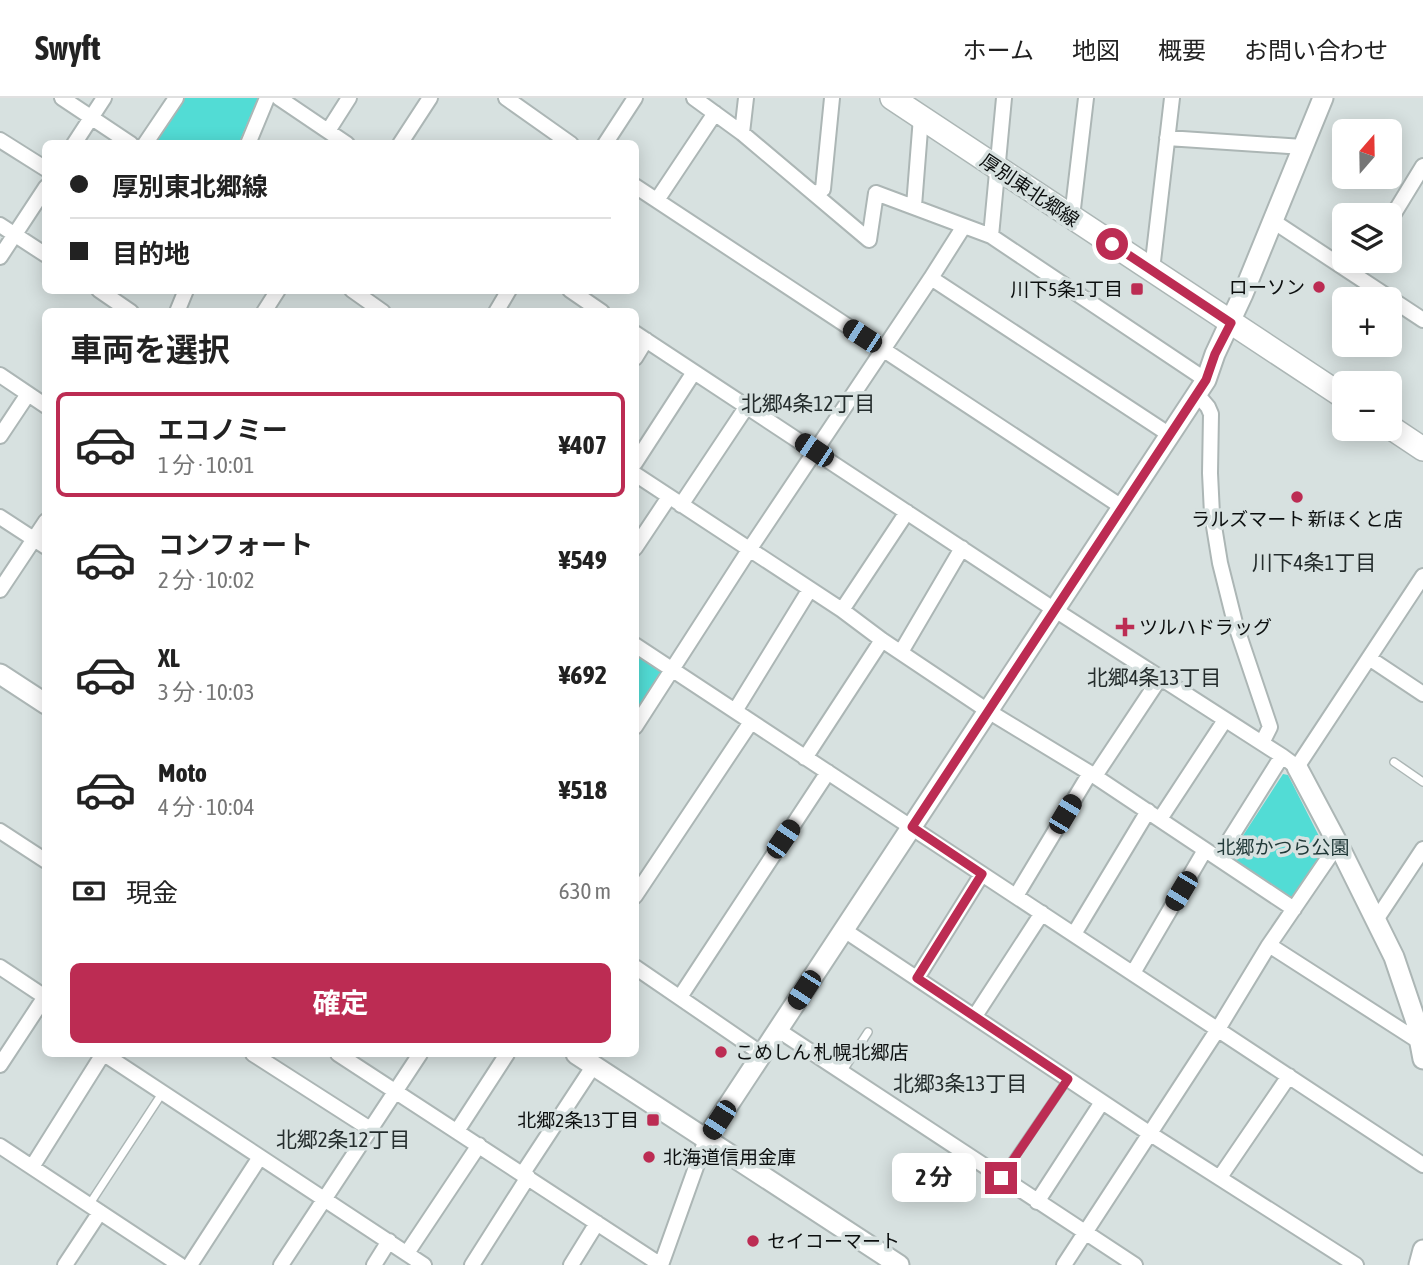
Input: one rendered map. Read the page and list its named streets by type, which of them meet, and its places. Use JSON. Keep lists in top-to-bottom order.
{
  "streets": {
    "main road": ["厚別東北郷線"]
  },
  "districts": [
    "北郷4条12丁目",
    "川下4条1丁目",
    "北郷4条13丁目",
    "北郷3条13丁目",
    "北郷2条12丁目"
  ],
  "parks": ["北郷かつら公園"],
  "places": {
    "other": [
      "ローソン",
      "ラルズマート 新ほくと店",
      "こめしん 札幌北郷店",
      "北海道信用金庫",
      "セイコーマート"
    ],
    "transit": ["川下5条1丁目", "北郷2条13丁目"],
    "health": ["ツルハドラッグ"]
  },
  "north": "top",
  "page": {
    "header": "Swyft",
    "nav": [
      "ホーム",
      "地図",
      "概要",
      "お問い合わせ"
    ],
    "map_buttons": ["+", "−"],
    "banner": ["厚別東北郷線", "目的地"],
    "heading": "車両を選択",
    "list": [
      {
        "name": "エコノミー",
        "note": "1 分 · 10:01",
        "value": "¥407"
      },
      {
        "name": "コンフォート",
        "note": "2 分 · 10:02",
        "value": "¥549"
      },
      {
        "name": "XL",
        "note": "3 分 · 10:03",
        "value": "¥692"
      },
      {
        "name": "Moto",
        "note": "4 分 · 10:04",
        "value": "¥518"
      }
    ],
    "pay": ["現金", "630 m"],
    "buttons": "確定",
    "bubble": "2 分"
  }
}
